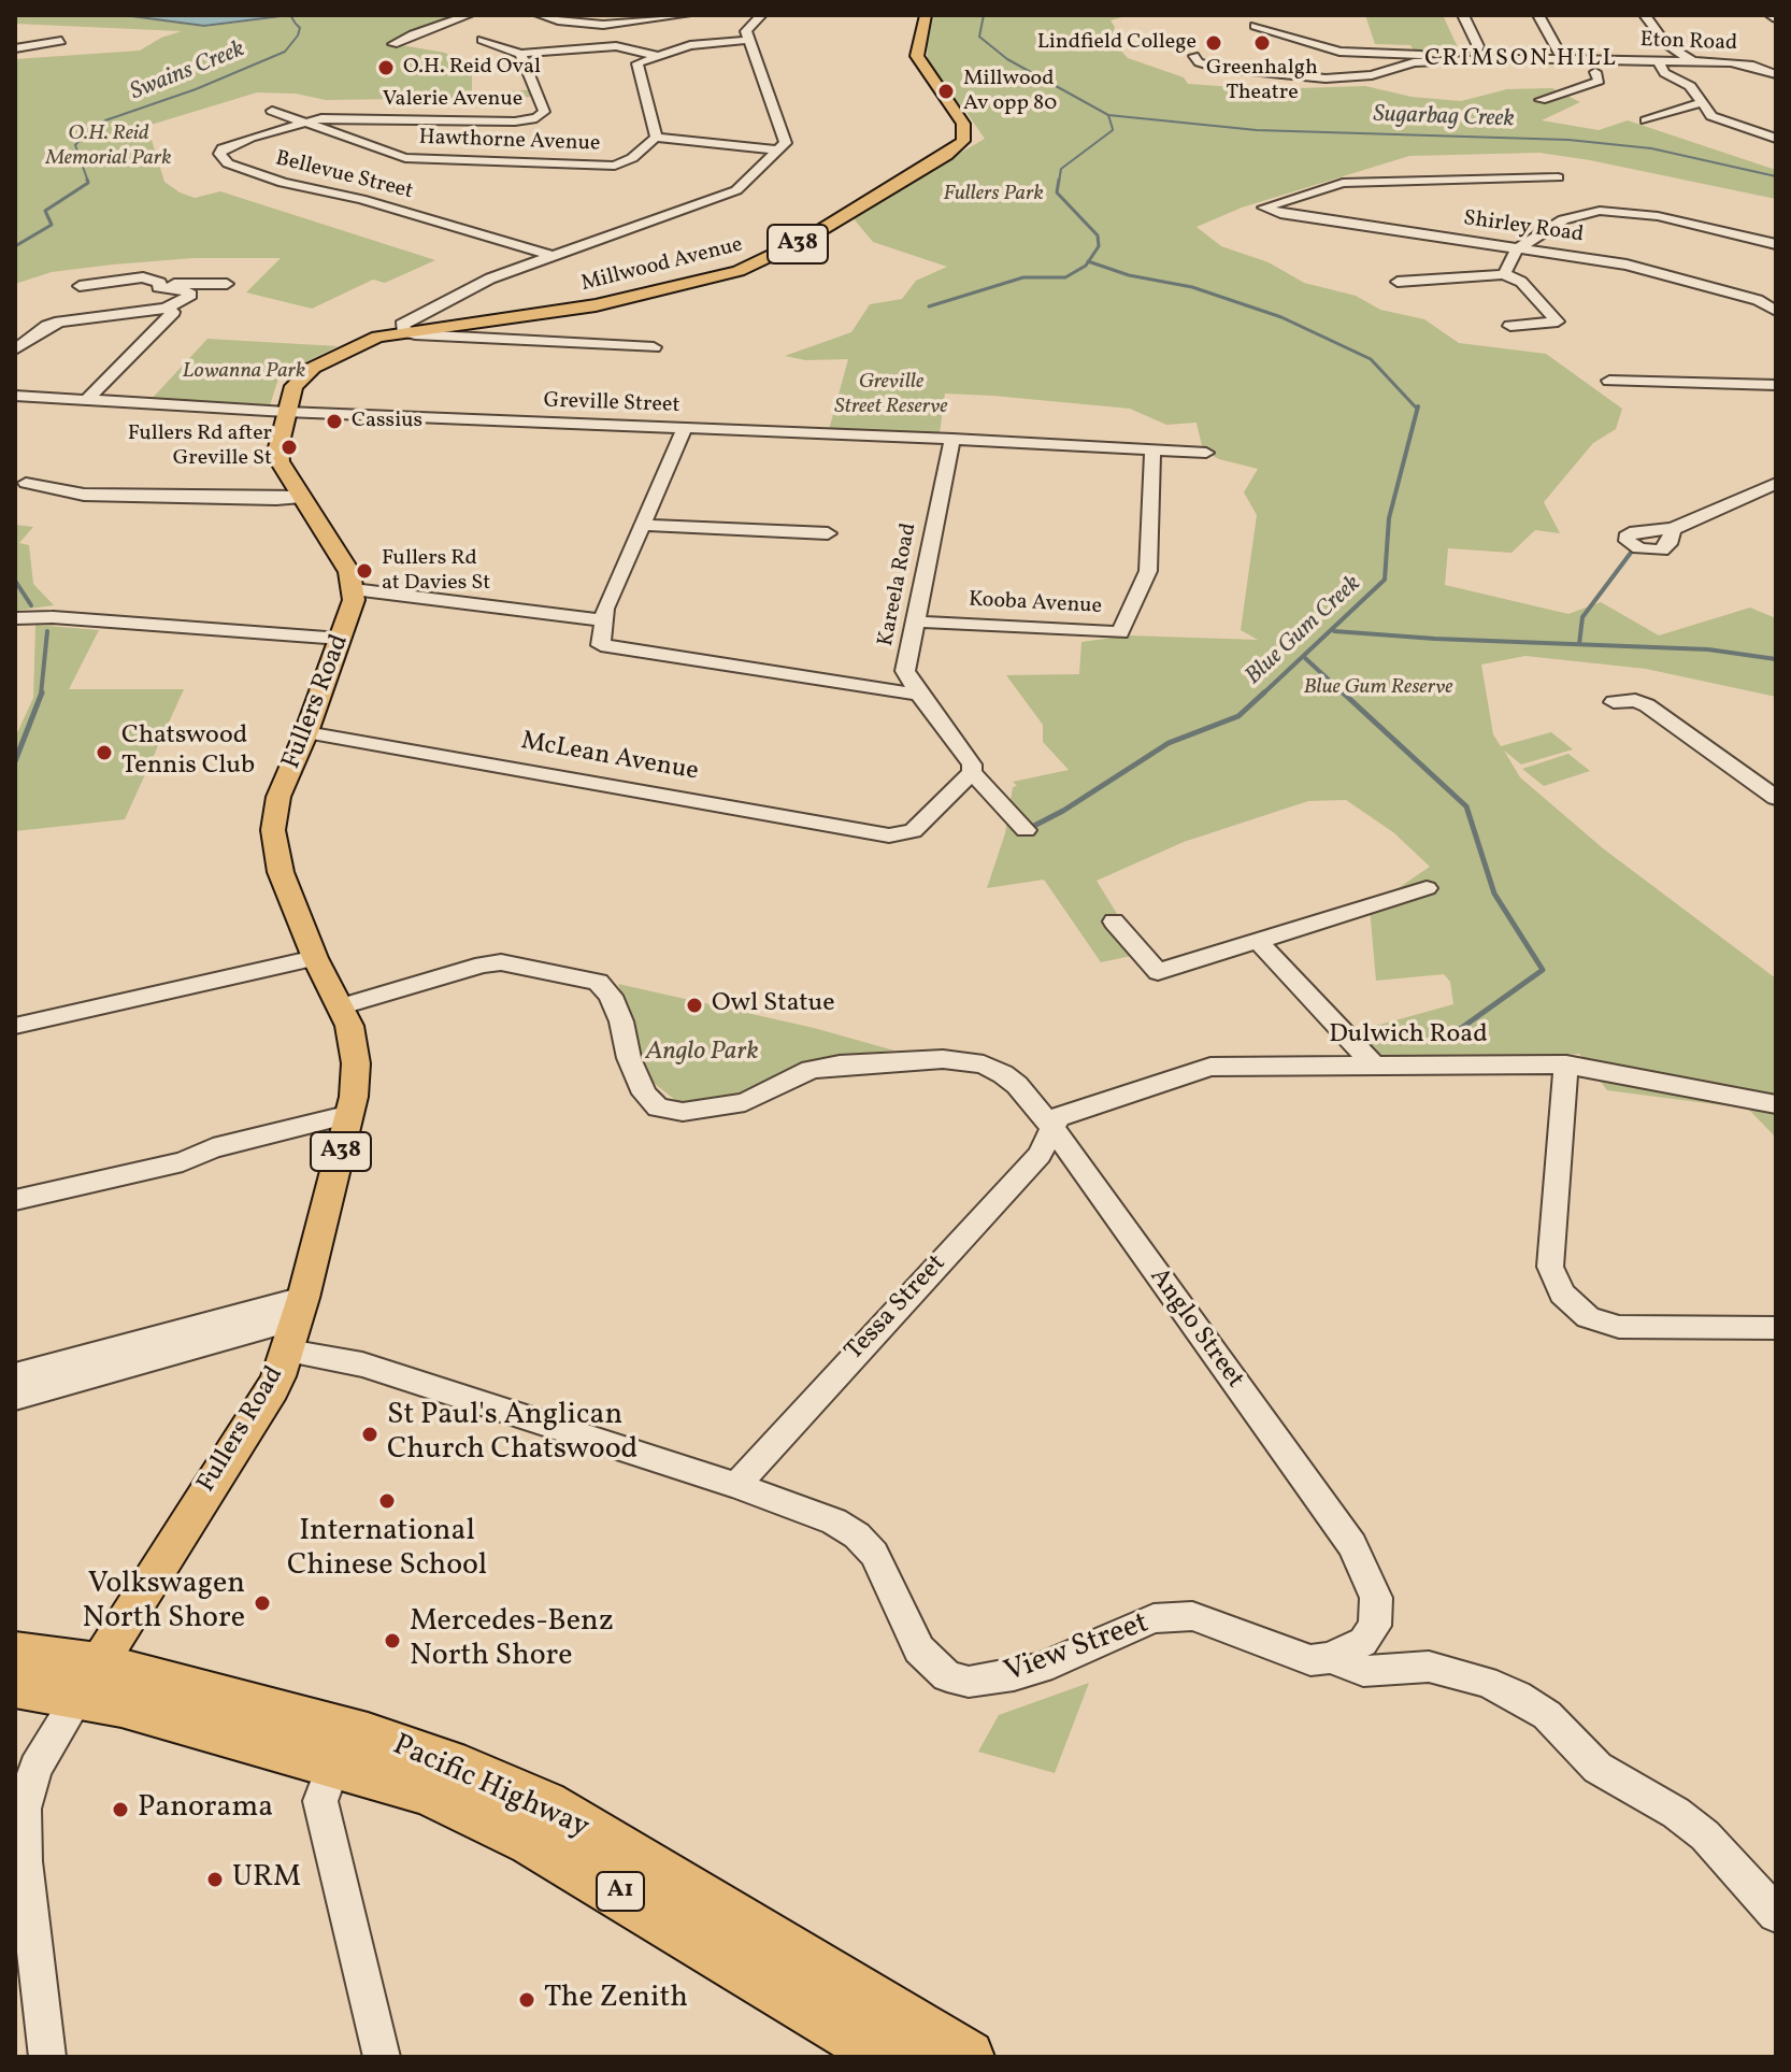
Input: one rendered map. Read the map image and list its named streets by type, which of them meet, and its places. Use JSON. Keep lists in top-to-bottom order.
{
  "streets": {
    "highway": ["Pacific Highway", "A1"],
    "main road": ["A38", "Millwood Avenue", "Fullers Road"],
    "street": [
      "Eton Road",
      "Valerie Avenue",
      "Hawthorne Avenue",
      "Bellevue Street",
      "Shirley Road",
      "Greville Street",
      "Kareela Road",
      "Kooba Avenue",
      "McLean Avenue",
      "Dulwich Road",
      "Tessa Street",
      "Anglo Street",
      "View Street"
    ]
  },
  "crossings": [
    ["Valerie Avenue", "Hawthorne Avenue"],
    ["Valerie Avenue", "Bellevue Street"],
    ["Hawthorne Avenue", "Bellevue Street"],
    ["A38", "Millwood Avenue"],
    ["A38", "Greville Street"],
    ["A38", "Fullers Road"],
    ["Greville Street", "Kareela Road"],
    ["Greville Street", "Kooba Avenue"],
    ["Kareela Road", "Kooba Avenue"],
    ["Kareela Road", "McLean Avenue"],
    ["Fullers Road", "McLean Avenue"],
    ["Fullers Road", "Anglo Street"],
    ["Fullers Road", "View Street"],
    ["Fullers Road", "Pacific Highway"],
    ["Dulwich Road", "Tessa Street"],
    ["Dulwich Road", "Anglo Street"],
    ["Tessa Street", "Anglo Street"],
    ["Tessa Street", "View Street"],
    ["Anglo Street", "View Street"]
  ],
  "districts": ["CRIMSON HILL"],
  "water": ["Swains Creek", "Sugarbag Creek", "Blue Gum Creek"],
  "parks": [
    "O.H. Reid Memorial Park",
    "Fullers Park",
    "Lowanna Park",
    "Greville Street Reserve",
    "Blue Gum Reserve",
    "Anglo Park"
  ],
  "places": [
    "Lindfield College",
    "Greenhalgh Theatre",
    "O.H. Reid Oval",
    "Millwood Av opp 80",
    "Cassius",
    "Fullers Rd after Greville St",
    "Fullers Rd at Davies St",
    "Chatswood Tennis Club",
    "Owl Statue",
    "St Paul's Anglican Church Chatswood",
    "International Chinese School",
    "Volkswagen North Shore",
    "Mercedes-Benz North Shore",
    "Panorama",
    "URM",
    "The Zenith"
  ]
}
